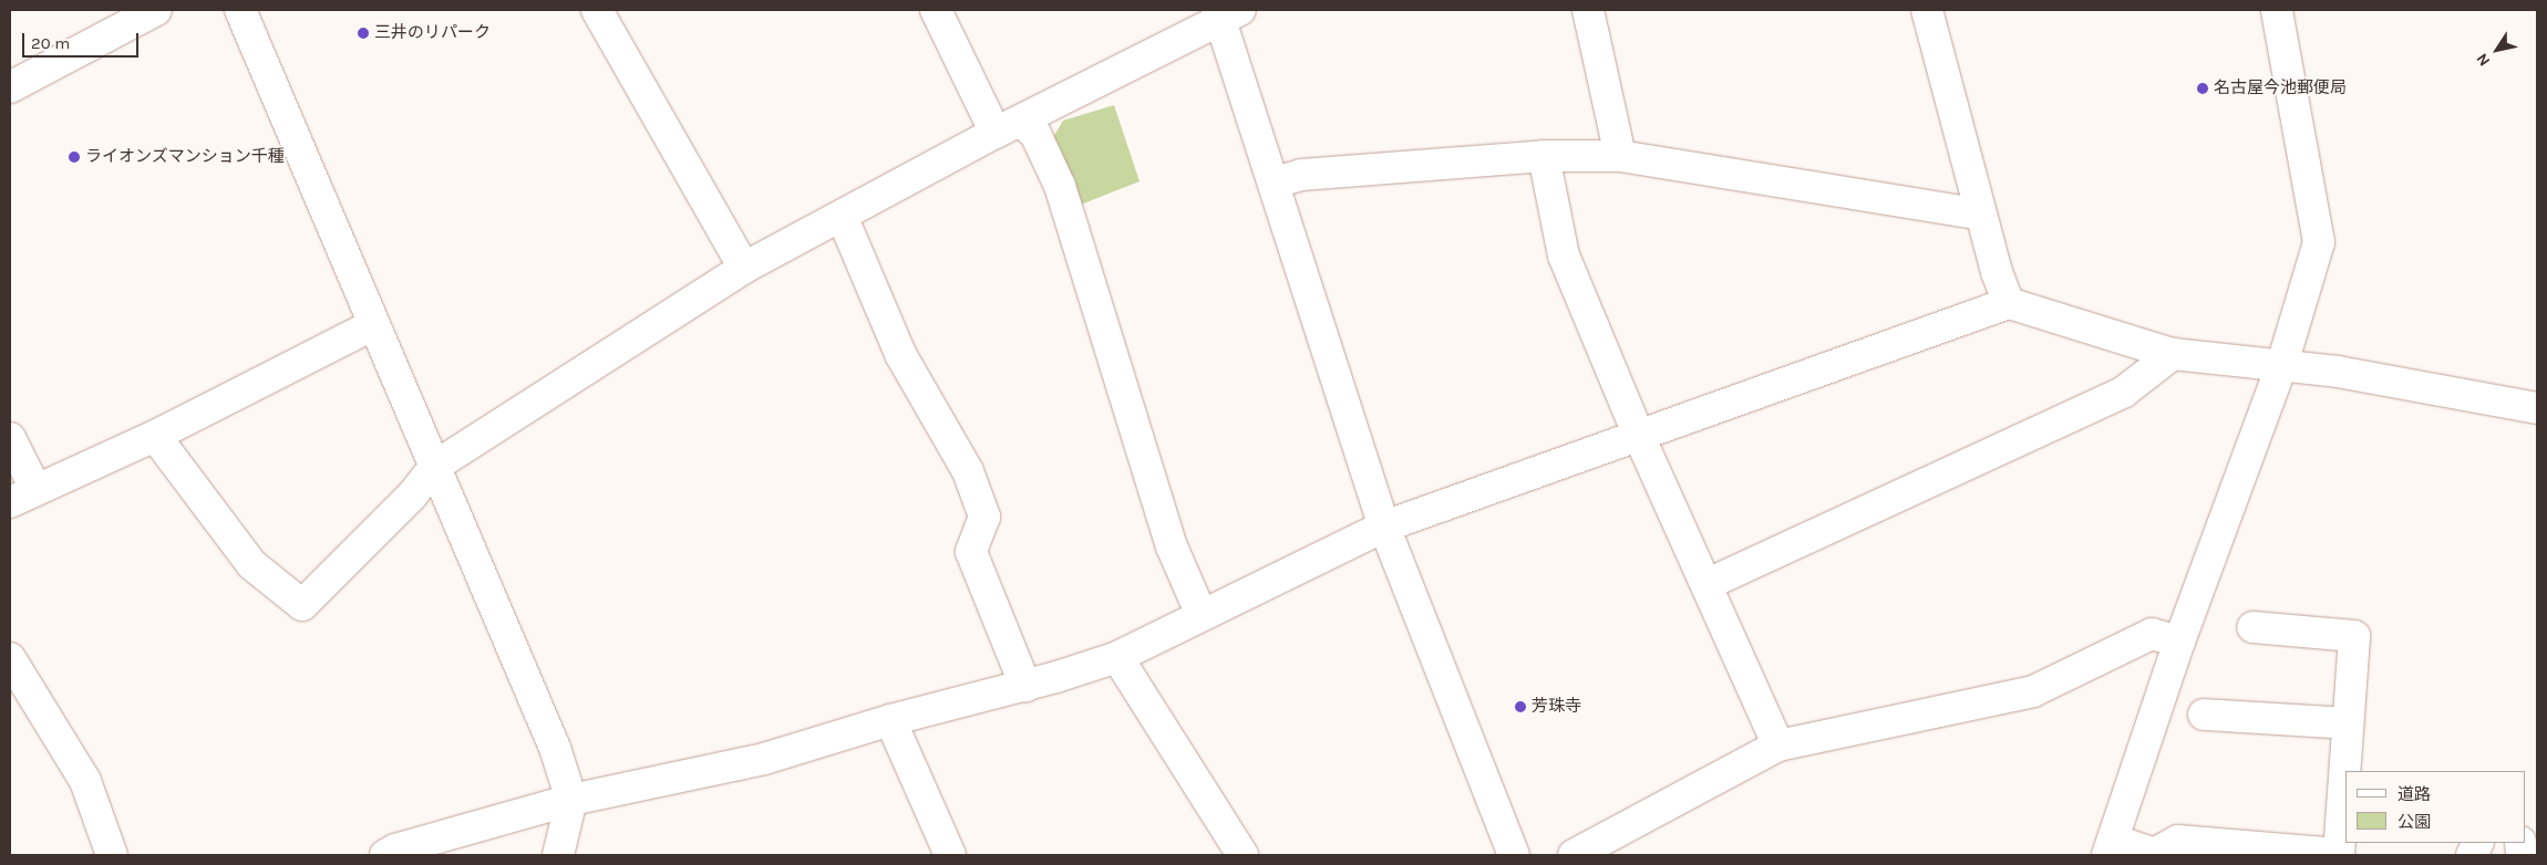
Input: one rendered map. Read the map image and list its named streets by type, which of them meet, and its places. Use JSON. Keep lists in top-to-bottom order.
{
  "places": [
    "三井のリパーク",
    "名古屋今池郵便局",
    "ライオンズマンション千種",
    "芳珠寺"
  ],
  "legend": ["道路", "公園"],
  "scale_bar": "20 m",
  "north": "bottom left"
}
